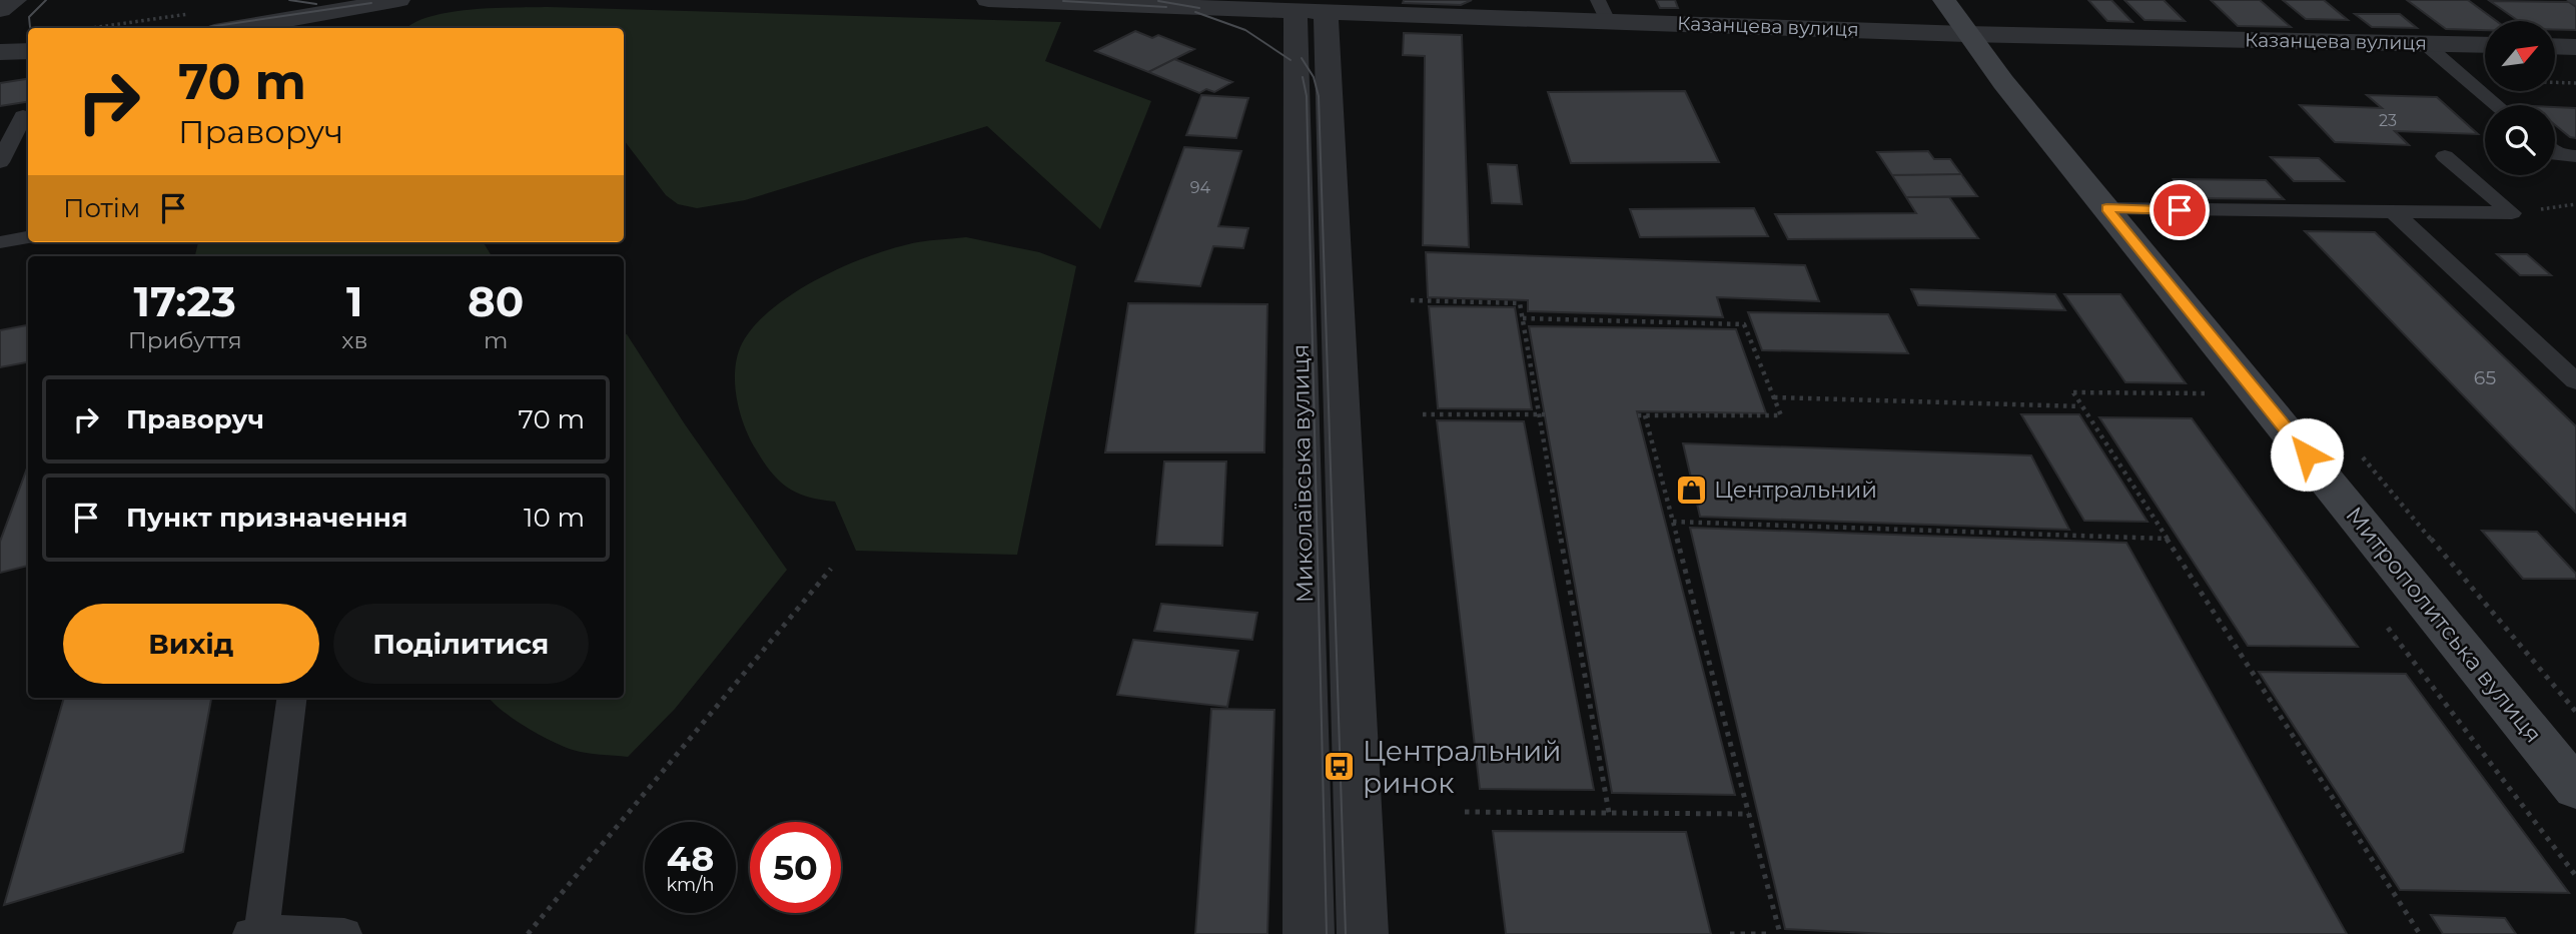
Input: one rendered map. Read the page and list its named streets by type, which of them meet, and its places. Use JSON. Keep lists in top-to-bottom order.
{
  "streets": {
    "main road": ["Митрополитська вулиця"],
    "street": ["Казанцева вулиця", "Миколаївська вулиця"]
  },
  "crossings": [
    ["Казанцева вулиця", "Миколаївська вулиця"],
    ["Казанцева вулиця", "Митрополитська вулиця"]
  ],
  "places": {
    "shop": ["Центральний"],
    "bus stop": ["Центральний ринок"]
  },
  "house_numbers": ["23", "94", "65"],
  "north": "top right",
  "page": {
    "turn": ["70 m", "Праворуч"],
    "then": "Потім",
    "eta": [
      "17:23",
      "Прибуття",
      "1",
      "хв",
      "80",
      "m"
    ],
    "list": [
      {
        "name": "Праворуч",
        "value": "70 m"
      },
      {
        "name": "Пункт призначення",
        "value": "10 m"
      }
    ],
    "buttons": ["Вихід", "Поділитися"],
    "speed": "48 km/h",
    "limit": "50"
  }
}
